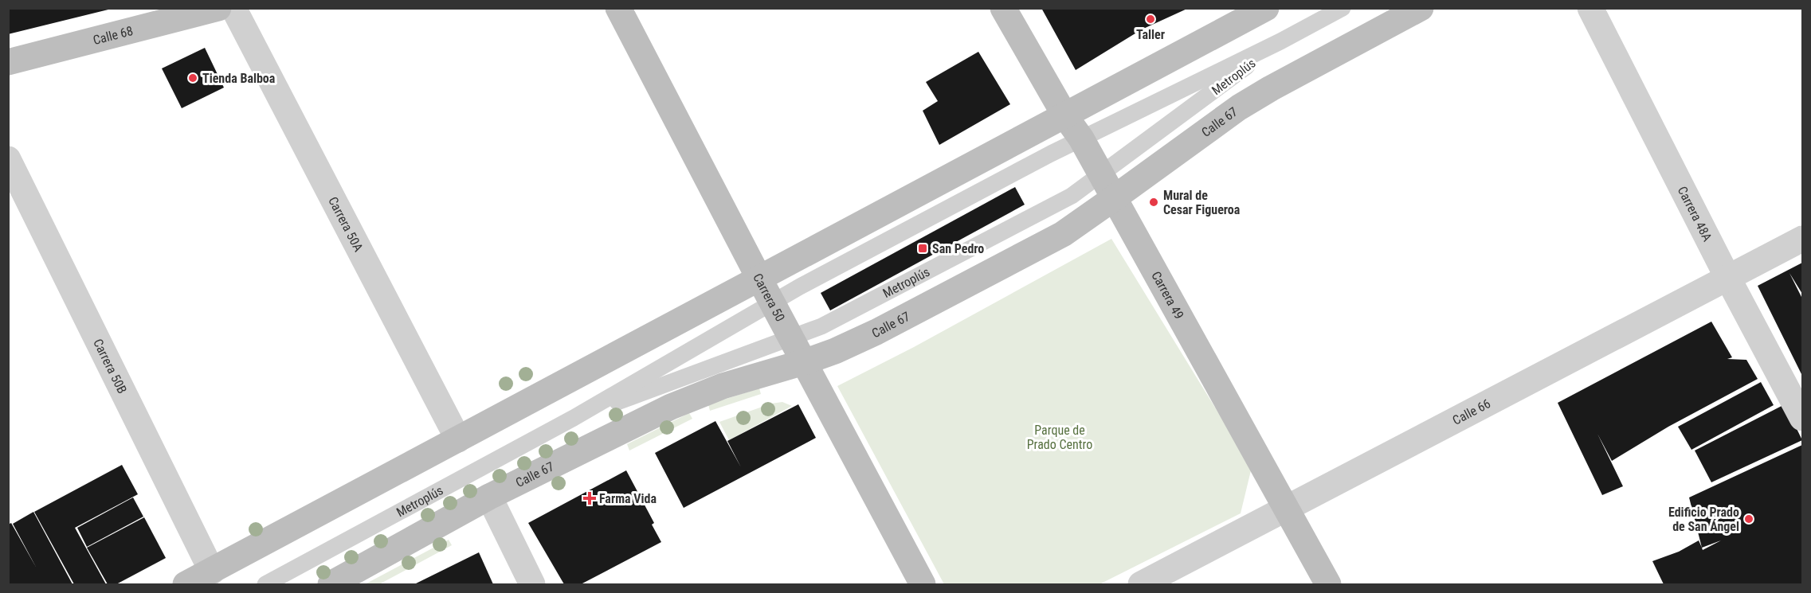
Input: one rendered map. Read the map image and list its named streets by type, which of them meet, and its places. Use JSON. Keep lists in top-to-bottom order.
{
  "streets": {
    "main road": [
      "Calle 68",
      "Calle 67",
      "Carrera 49",
      "Carrera 50"
    ],
    "street": [
      "Carrera 48A",
      "Carrera 50A",
      "Carrera 50B",
      "Calle 66"
    ],
    "lane": ["Metroplús"]
  },
  "crossings": [
    ["Metroplús", "Carrera 49"],
    ["Metroplús", "Carrera 50"],
    ["Calle 67", "Carrera 49"],
    ["Calle 67", "Carrera 50"],
    ["Carrera 48A", "Calle 66"],
    ["Carrera 49", "Calle 66"]
  ],
  "parks": ["Parque de Prado Centro"],
  "places": {
    "other": [
      "Taller",
      "Tienda Balboa",
      "Mural de Cesar Figueroa",
      "Edificio Prado de San Ángel"
    ],
    "transit": ["San Pedro"],
    "health": ["Farma Vida"]
  }
}
